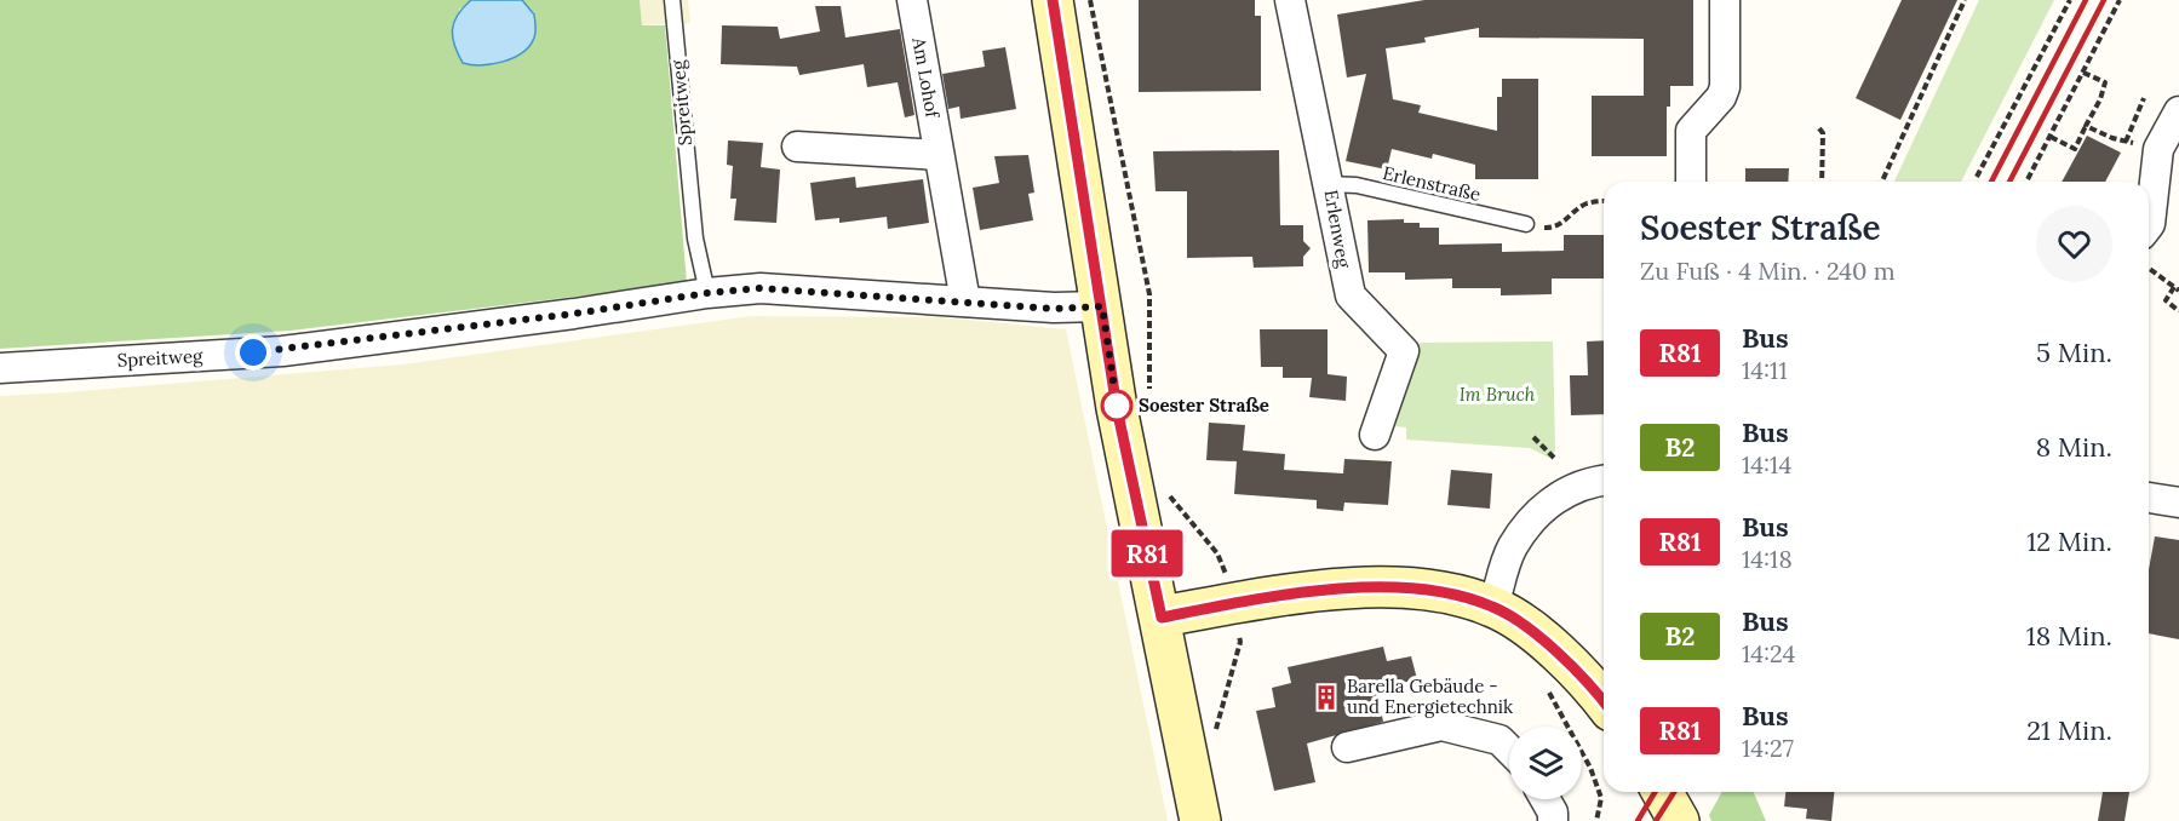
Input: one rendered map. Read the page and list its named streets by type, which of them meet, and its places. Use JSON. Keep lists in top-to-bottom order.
{
  "streets": {
    "street": ["Am Lohof", "Spreitweg", "Erlenweg"],
    "lane": ["Erlenstraße"]
  },
  "crossings": [
    ["Am Lohof", "Spreitweg"],
    ["Erlenstraße", "Erlenweg"]
  ],
  "parks": ["Im Bruch"],
  "places": {
    "other": ["Soester Straße"],
    "building": ["Barella Gebäude - und Energietechnik"]
  },
  "lines": ["bus line R81"],
  "page": {
    "on_map": "R81",
    "heading": ["Soester Straße", "Zu Fuß · 4 Min. · 240 m"],
    "list": [
      {
        "mark": "R81",
        "name": "Bus",
        "note": "14:11",
        "value": "5 Min."
      },
      {
        "mark": "B2",
        "name": "Bus",
        "note": "14:14",
        "value": "8 Min."
      },
      {
        "mark": "R81",
        "name": "Bus",
        "note": "14:18",
        "value": "12 Min."
      },
      {
        "mark": "B2",
        "name": "Bus",
        "note": "14:24",
        "value": "18 Min."
      },
      {
        "mark": "R81",
        "name": "Bus",
        "note": "14:27",
        "value": "21 Min."
      }
    ]
  }
}
